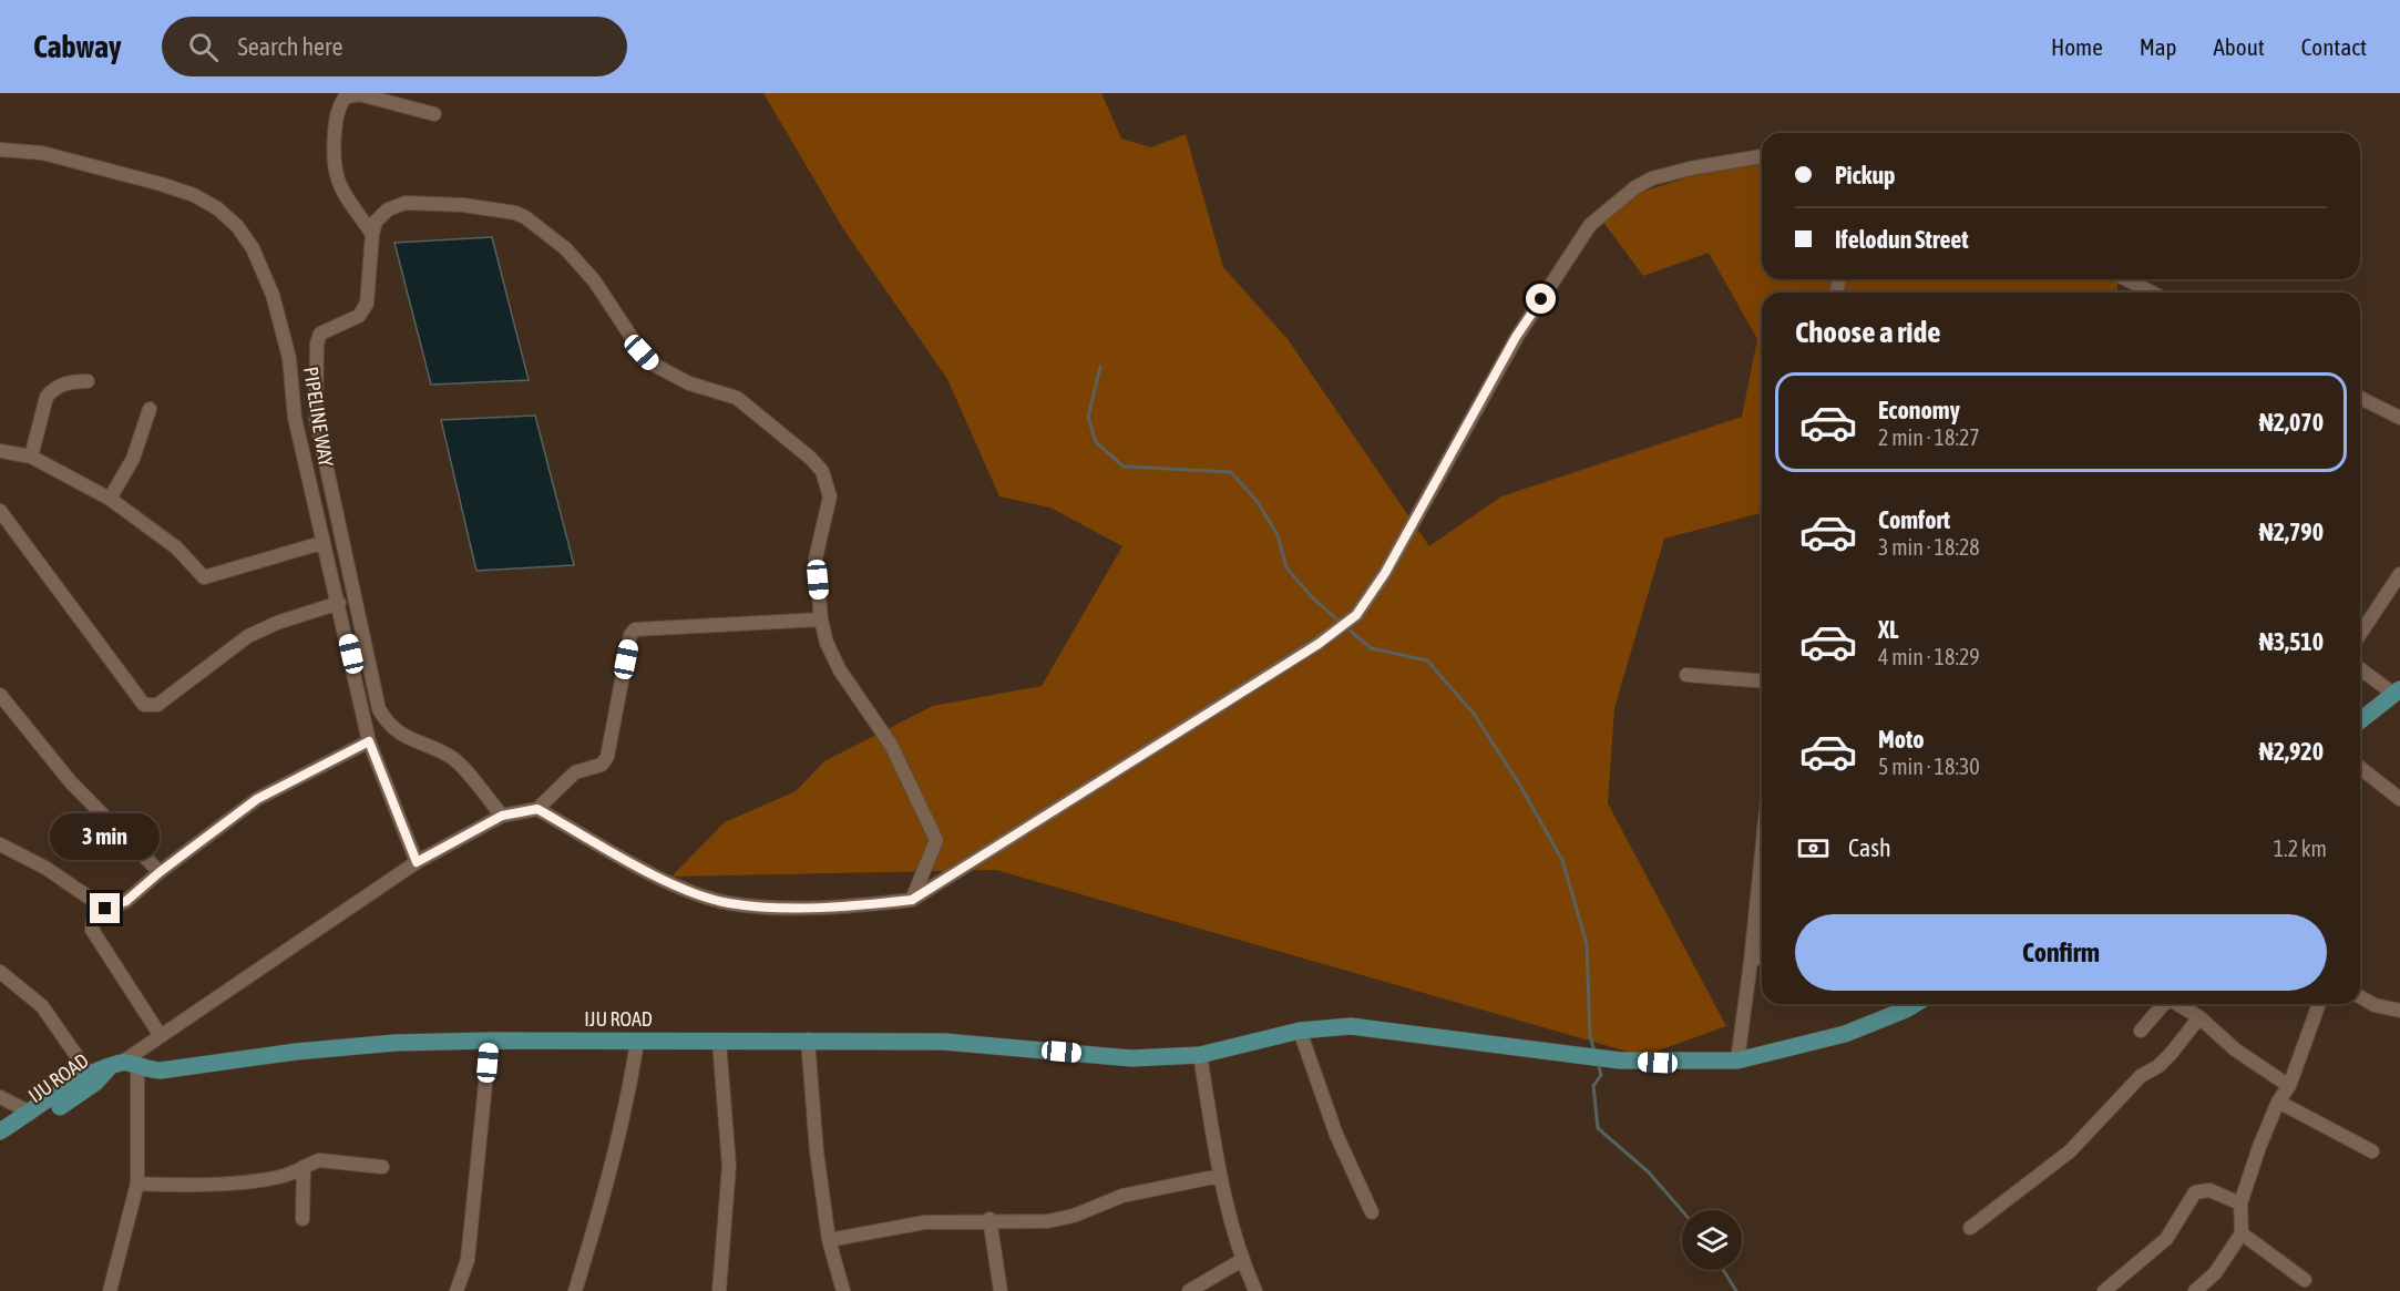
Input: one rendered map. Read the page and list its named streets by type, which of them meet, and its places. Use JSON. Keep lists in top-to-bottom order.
{
  "streets": {
    "main road": ["IJU ROAD"],
    "street": ["PIPELINE WAY"]
  },
  "page": {
    "header": "Cabway",
    "search": "Search here",
    "nav": [
      "Home",
      "Map",
      "About",
      "Contact"
    ],
    "banner": ["Pickup", "Ifelodun Street"],
    "heading": "Choose a ride",
    "list": [
      {
        "name": "Economy",
        "note": "2 min · 18:27",
        "value": "₦2,070"
      },
      {
        "name": "Comfort",
        "note": "3 min · 18:28",
        "value": "₦2,790"
      },
      {
        "name": "XL",
        "note": "4 min · 18:29",
        "value": "₦3,510"
      },
      {
        "name": "Moto",
        "note": "5 min · 18:30",
        "value": "₦2,920"
      }
    ],
    "pay": ["Cash", "1.2 km"],
    "bubble": "3 min",
    "buttons": "Confirm"
  }
}
